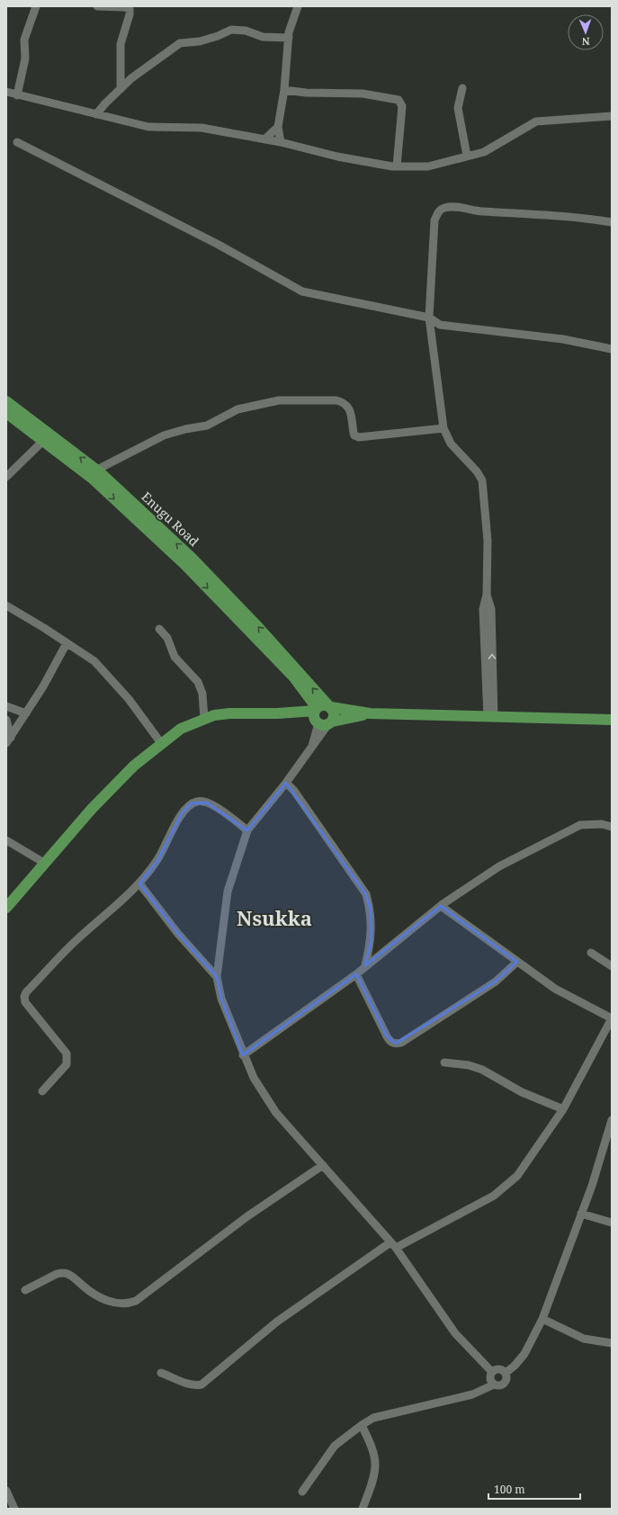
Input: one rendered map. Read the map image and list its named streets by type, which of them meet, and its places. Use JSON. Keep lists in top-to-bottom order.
{
  "streets": {
    "main road": ["Enugu Road"]
  },
  "districts": ["Nsukka"],
  "scale_bar": "100 m",
  "north": "bottom"
}
